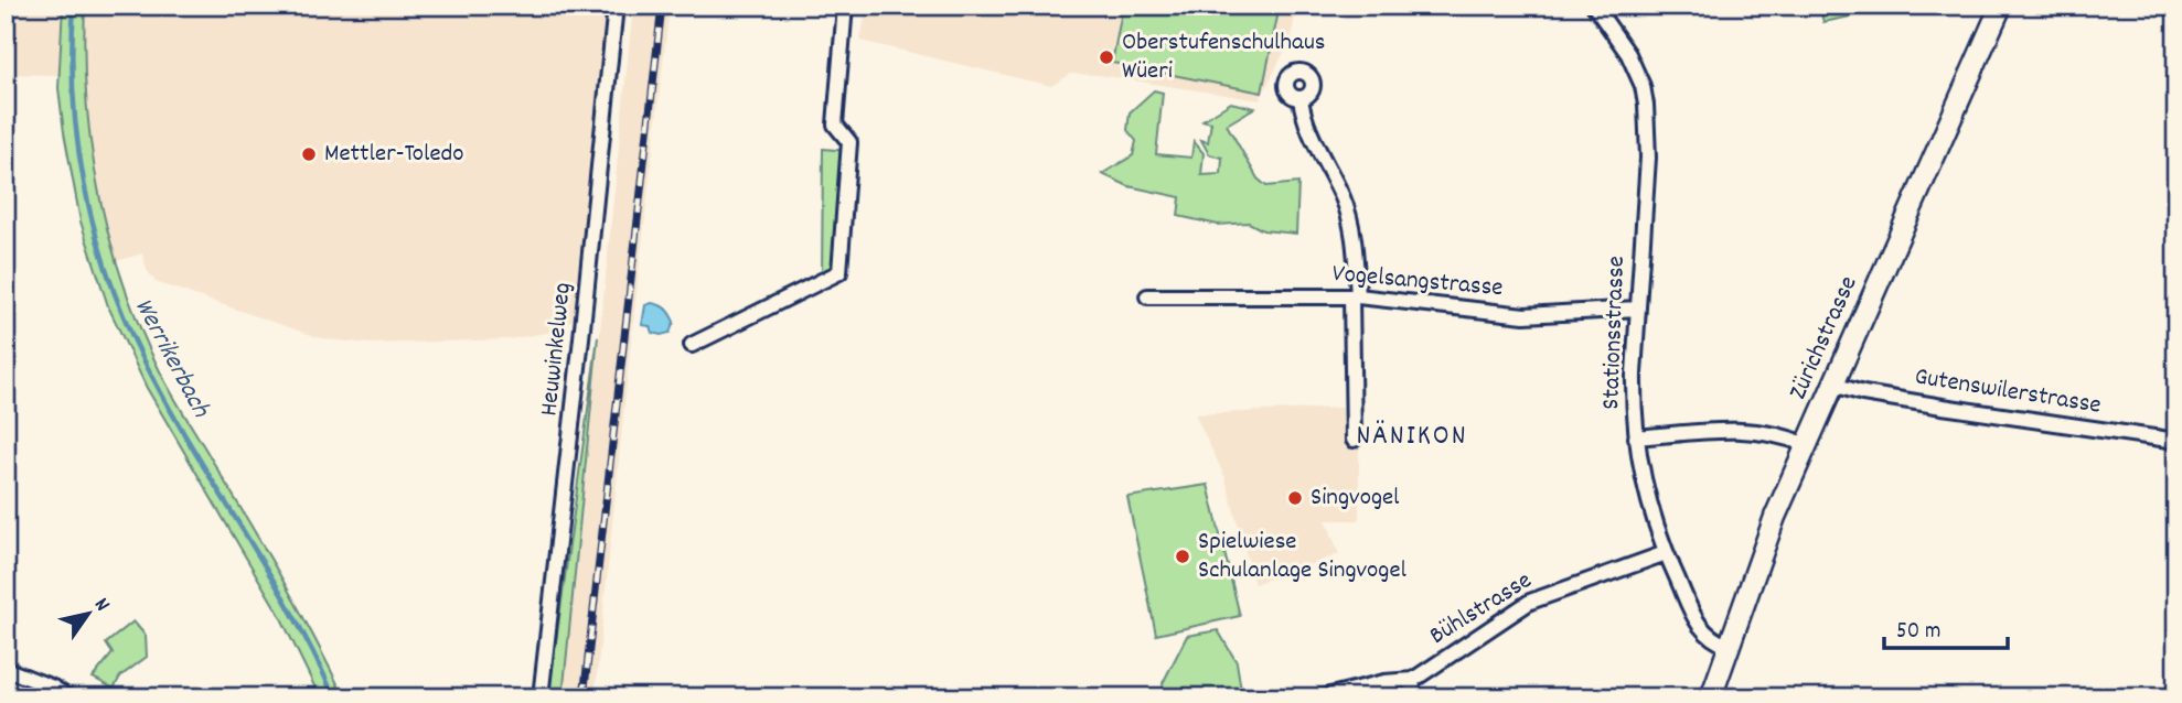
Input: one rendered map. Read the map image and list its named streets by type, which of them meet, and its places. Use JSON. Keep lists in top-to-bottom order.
{
  "streets": {
    "main road": ["Zürichstrasse"],
    "street": [
      "Vogelsangstrasse",
      "Stationsstrasse",
      "Heuwinkelweg",
      "Gutenswilerstrasse",
      "Bühlstrasse"
    ]
  },
  "crossings": [
    ["Vogelsangstrasse", "Stationsstrasse"],
    ["Stationsstrasse", "Zürichstrasse"],
    ["Stationsstrasse", "Bühlstrasse"],
    ["Zürichstrasse", "Gutenswilerstrasse"]
  ],
  "districts": ["NÄNIKON"],
  "water": ["Werrikerbach"],
  "places": [
    "Oberstufenschulhaus Wüeri",
    "Mettler-Toledo",
    "Singvogel",
    "Spielwiese Schulanlage Singvogel"
  ],
  "scale_bar": "50 m",
  "north": "top right"
}
